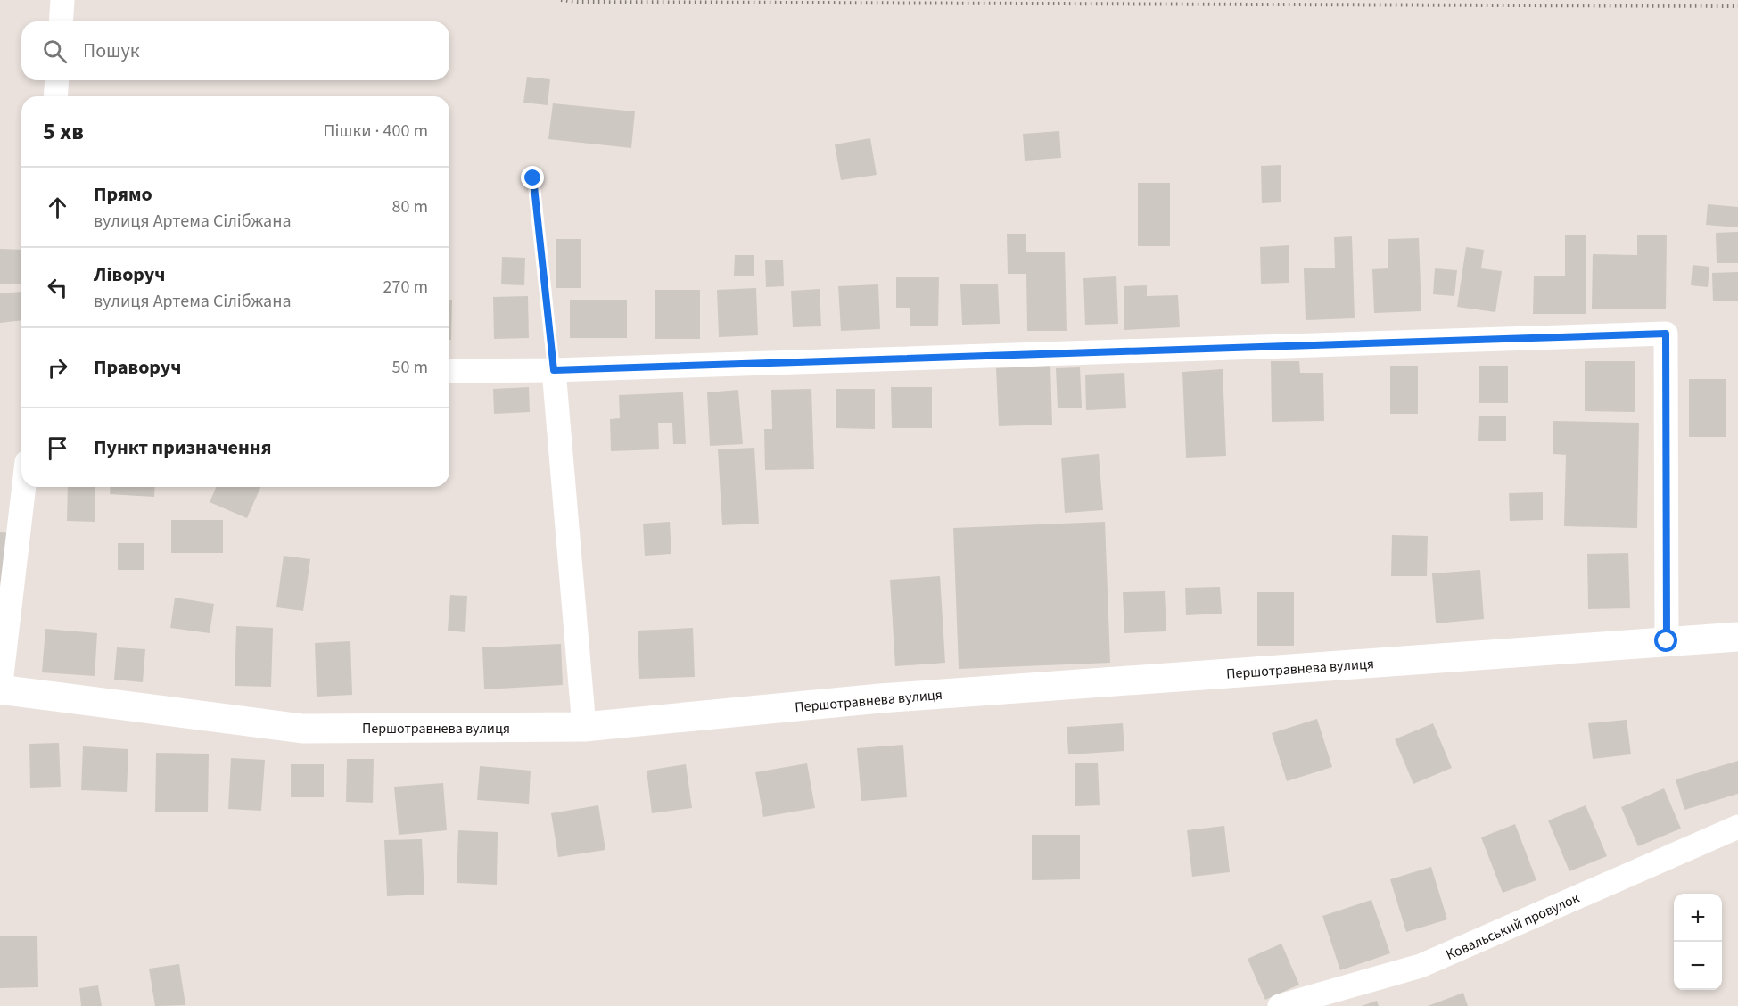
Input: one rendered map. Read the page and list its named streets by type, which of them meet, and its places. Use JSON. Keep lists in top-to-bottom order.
{
  "streets": {
    "street": ["Першотравнева вулиця", "Ковальський провулок"]
  },
  "page": {
    "search": "Пошук",
    "heading": ["5 хв", "Пішки · 400 m"],
    "list": [
      ["Прямо", "вулиця Артема Сілібжана", "80 m"],
      ["Ліворуч", "вулиця Артема Сілібжана", "270 m"],
      ["Праворуч", "50 m"],
      "Пункт призначення"
    ],
    "map_buttons": ["+", "−"]
  }
}
